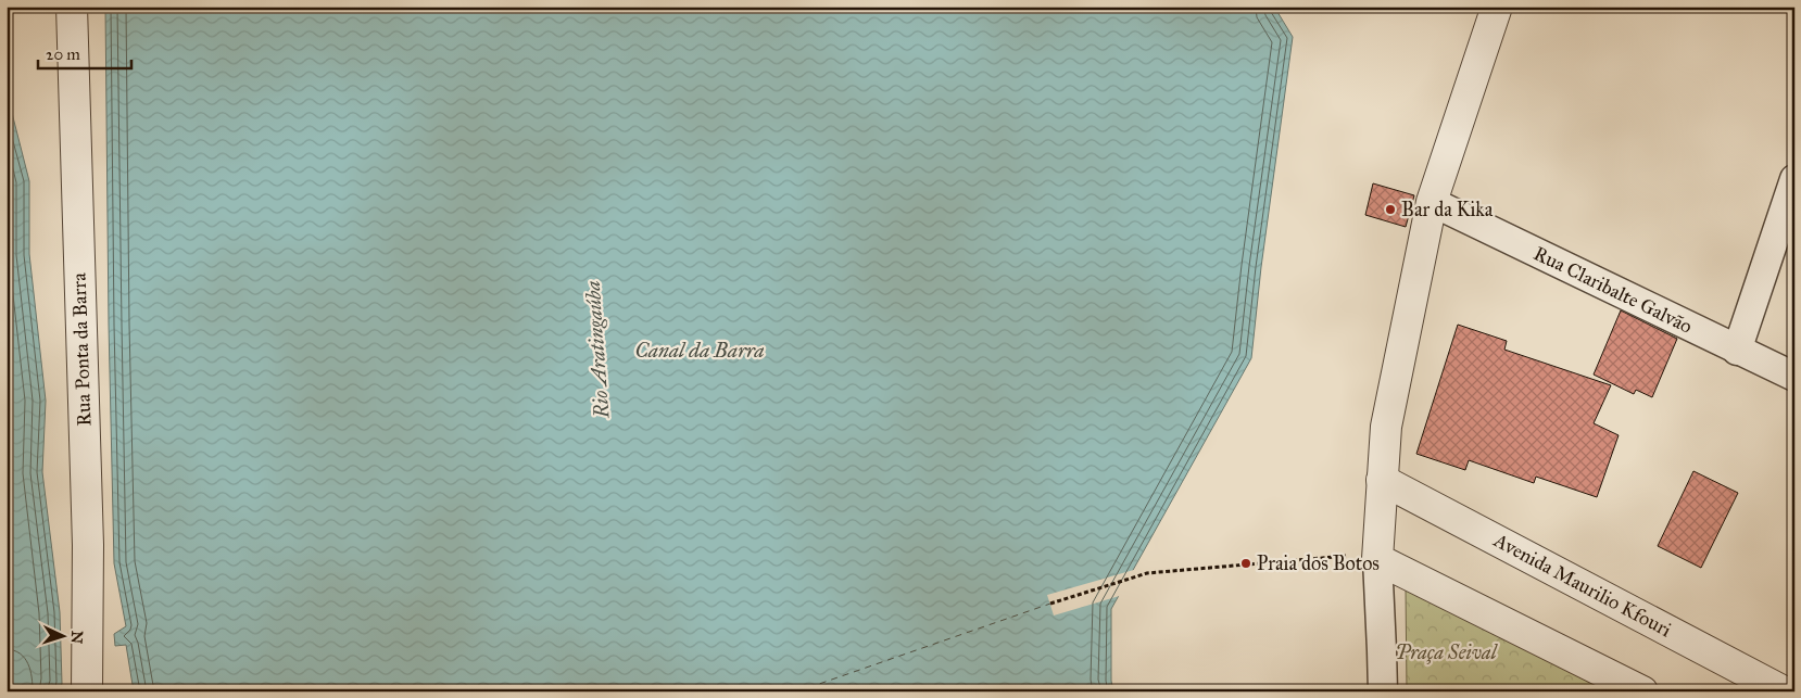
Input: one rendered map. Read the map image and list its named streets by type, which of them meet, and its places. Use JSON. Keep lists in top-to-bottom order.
{
  "streets": {
    "street": ["Rua Claribalte Galvão", "Rua Ponta da Barra", "Avenida Maurilio Kfouri"]
  },
  "water": ["Rio Aratingaúba", "Canal da Barra"],
  "parks": ["Praça Seival"],
  "places": ["Bar da Kika", "Praia dos Botos"],
  "scale_bar": "20 m",
  "north": "right"
}
